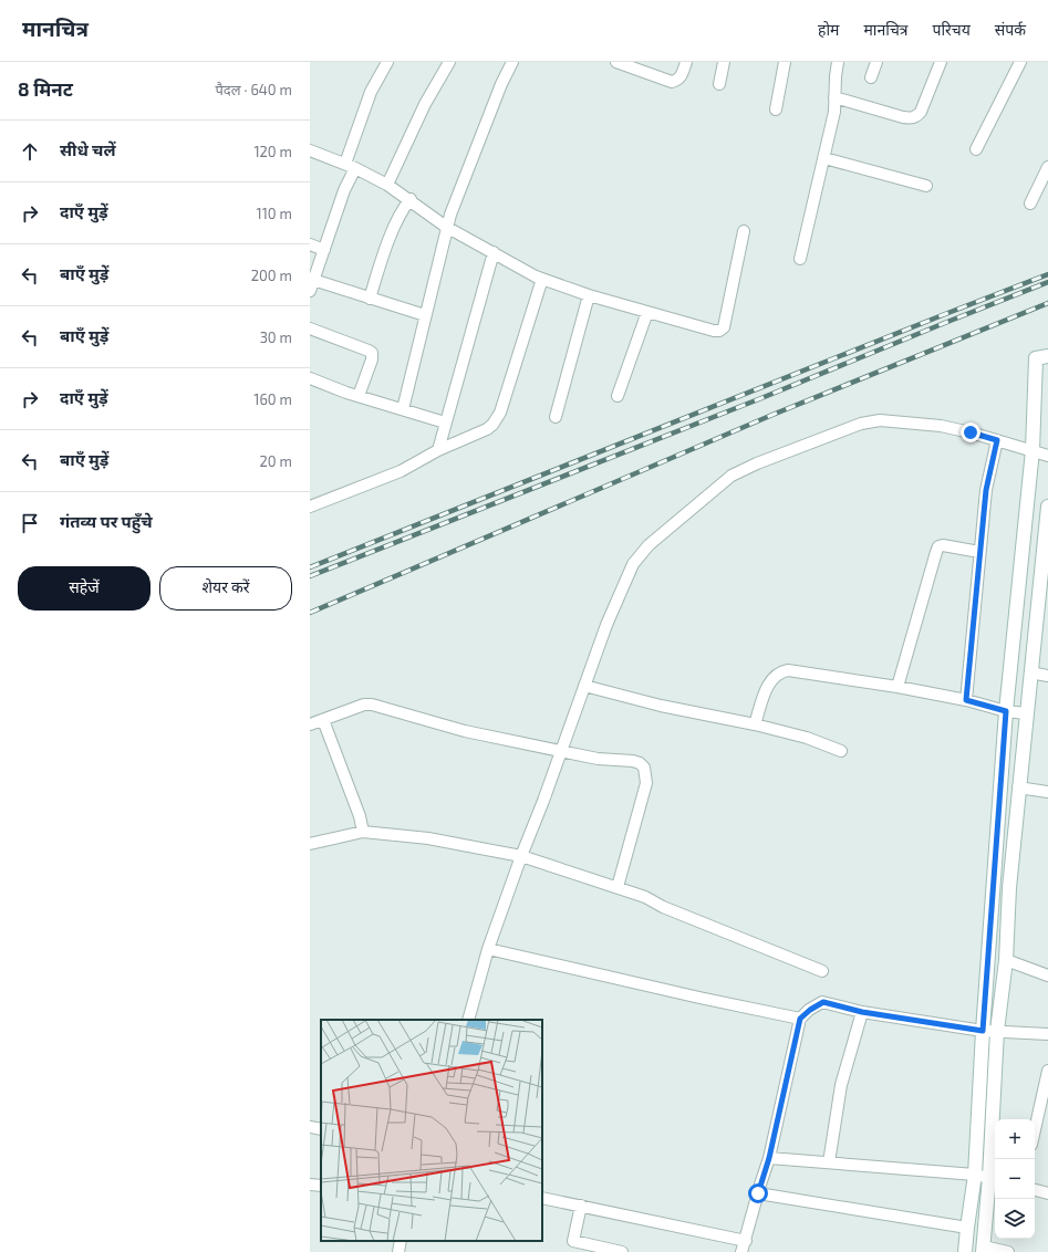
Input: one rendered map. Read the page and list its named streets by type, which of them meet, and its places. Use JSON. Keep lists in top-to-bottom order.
{
  "page": {
    "header": "मानचित्र",
    "nav": [
      "होम",
      "मानचित्र",
      "परिचय",
      "संपर्क"
    ],
    "heading": ["8 मिनट", "पैदल · 640 m"],
    "list": [
      ["सीधे चलें", "120 m"],
      ["दाएँ मुड़ें", "110 m"],
      ["बाएँ मुड़ें", "200 m"],
      ["बाएँ मुड़ें", "30 m"],
      ["दाएँ मुड़ें", "160 m"],
      ["बाएँ मुड़ें", "20 m"],
      "गंतव्य पर पहुँचे"
    ],
    "buttons": ["सहेजें", "शेयर करें"],
    "map_buttons": ["+", "−"]
  }
}
